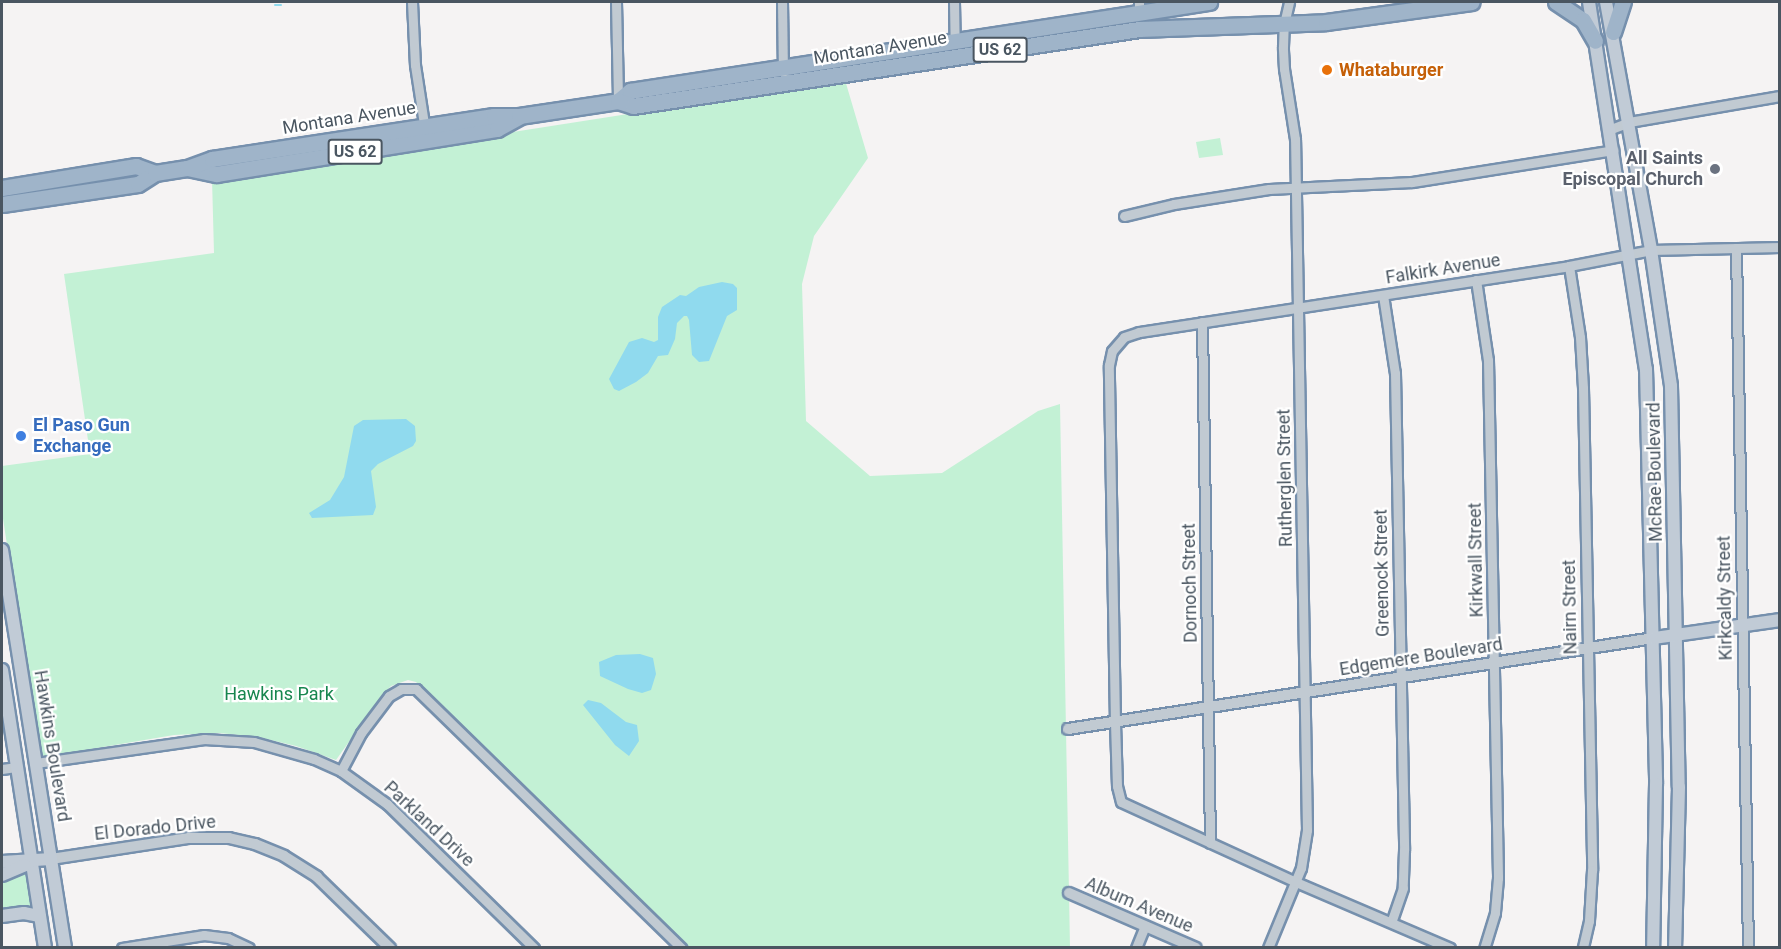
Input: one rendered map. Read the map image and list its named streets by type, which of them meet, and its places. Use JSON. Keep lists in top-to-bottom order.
{
  "streets": {
    "highway": ["Montana Avenue", "US 62"],
    "main road": [
      "McRae Boulevard",
      "Edgemere Boulevard",
      "Hawkins Boulevard",
      "El Dorado Drive"
    ],
    "street": [
      "Falkirk Avenue",
      "Rutherglen Street",
      "Kirkwall Street",
      "Greenock Street",
      "Dornoch Street",
      "Kirkcaldy Street",
      "Nairn Street",
      "Parkland Drive",
      "Album Avenue"
    ]
  },
  "crossings": [
    ["Montana Avenue", "Rutherglen Street"],
    ["Falkirk Avenue", "McRae Boulevard"],
    ["Falkirk Avenue", "Rutherglen Street"],
    ["Falkirk Avenue", "Kirkwall Street"],
    ["Falkirk Avenue", "Greenock Street"],
    ["Falkirk Avenue", "Dornoch Street"],
    ["Falkirk Avenue", "Kirkcaldy Street"],
    ["Falkirk Avenue", "Nairn Street"],
    ["Falkirk Avenue", "Edgemere Boulevard"],
    ["McRae Boulevard", "Edgemere Boulevard"],
    ["Rutherglen Street", "Edgemere Boulevard"],
    ["Kirkwall Street", "Edgemere Boulevard"],
    ["Greenock Street", "Edgemere Boulevard"],
    ["Dornoch Street", "Edgemere Boulevard"],
    ["Kirkcaldy Street", "Edgemere Boulevard"],
    ["Nairn Street", "Edgemere Boulevard"],
    ["Hawkins Boulevard", "Parkland Drive"],
    ["Hawkins Boulevard", "El Dorado Drive"]
  ],
  "parks": ["Hawkins Park"],
  "places": ["Whataburger", "All Saints Episcopal Church", "El Paso Gun Exchange"]
}
